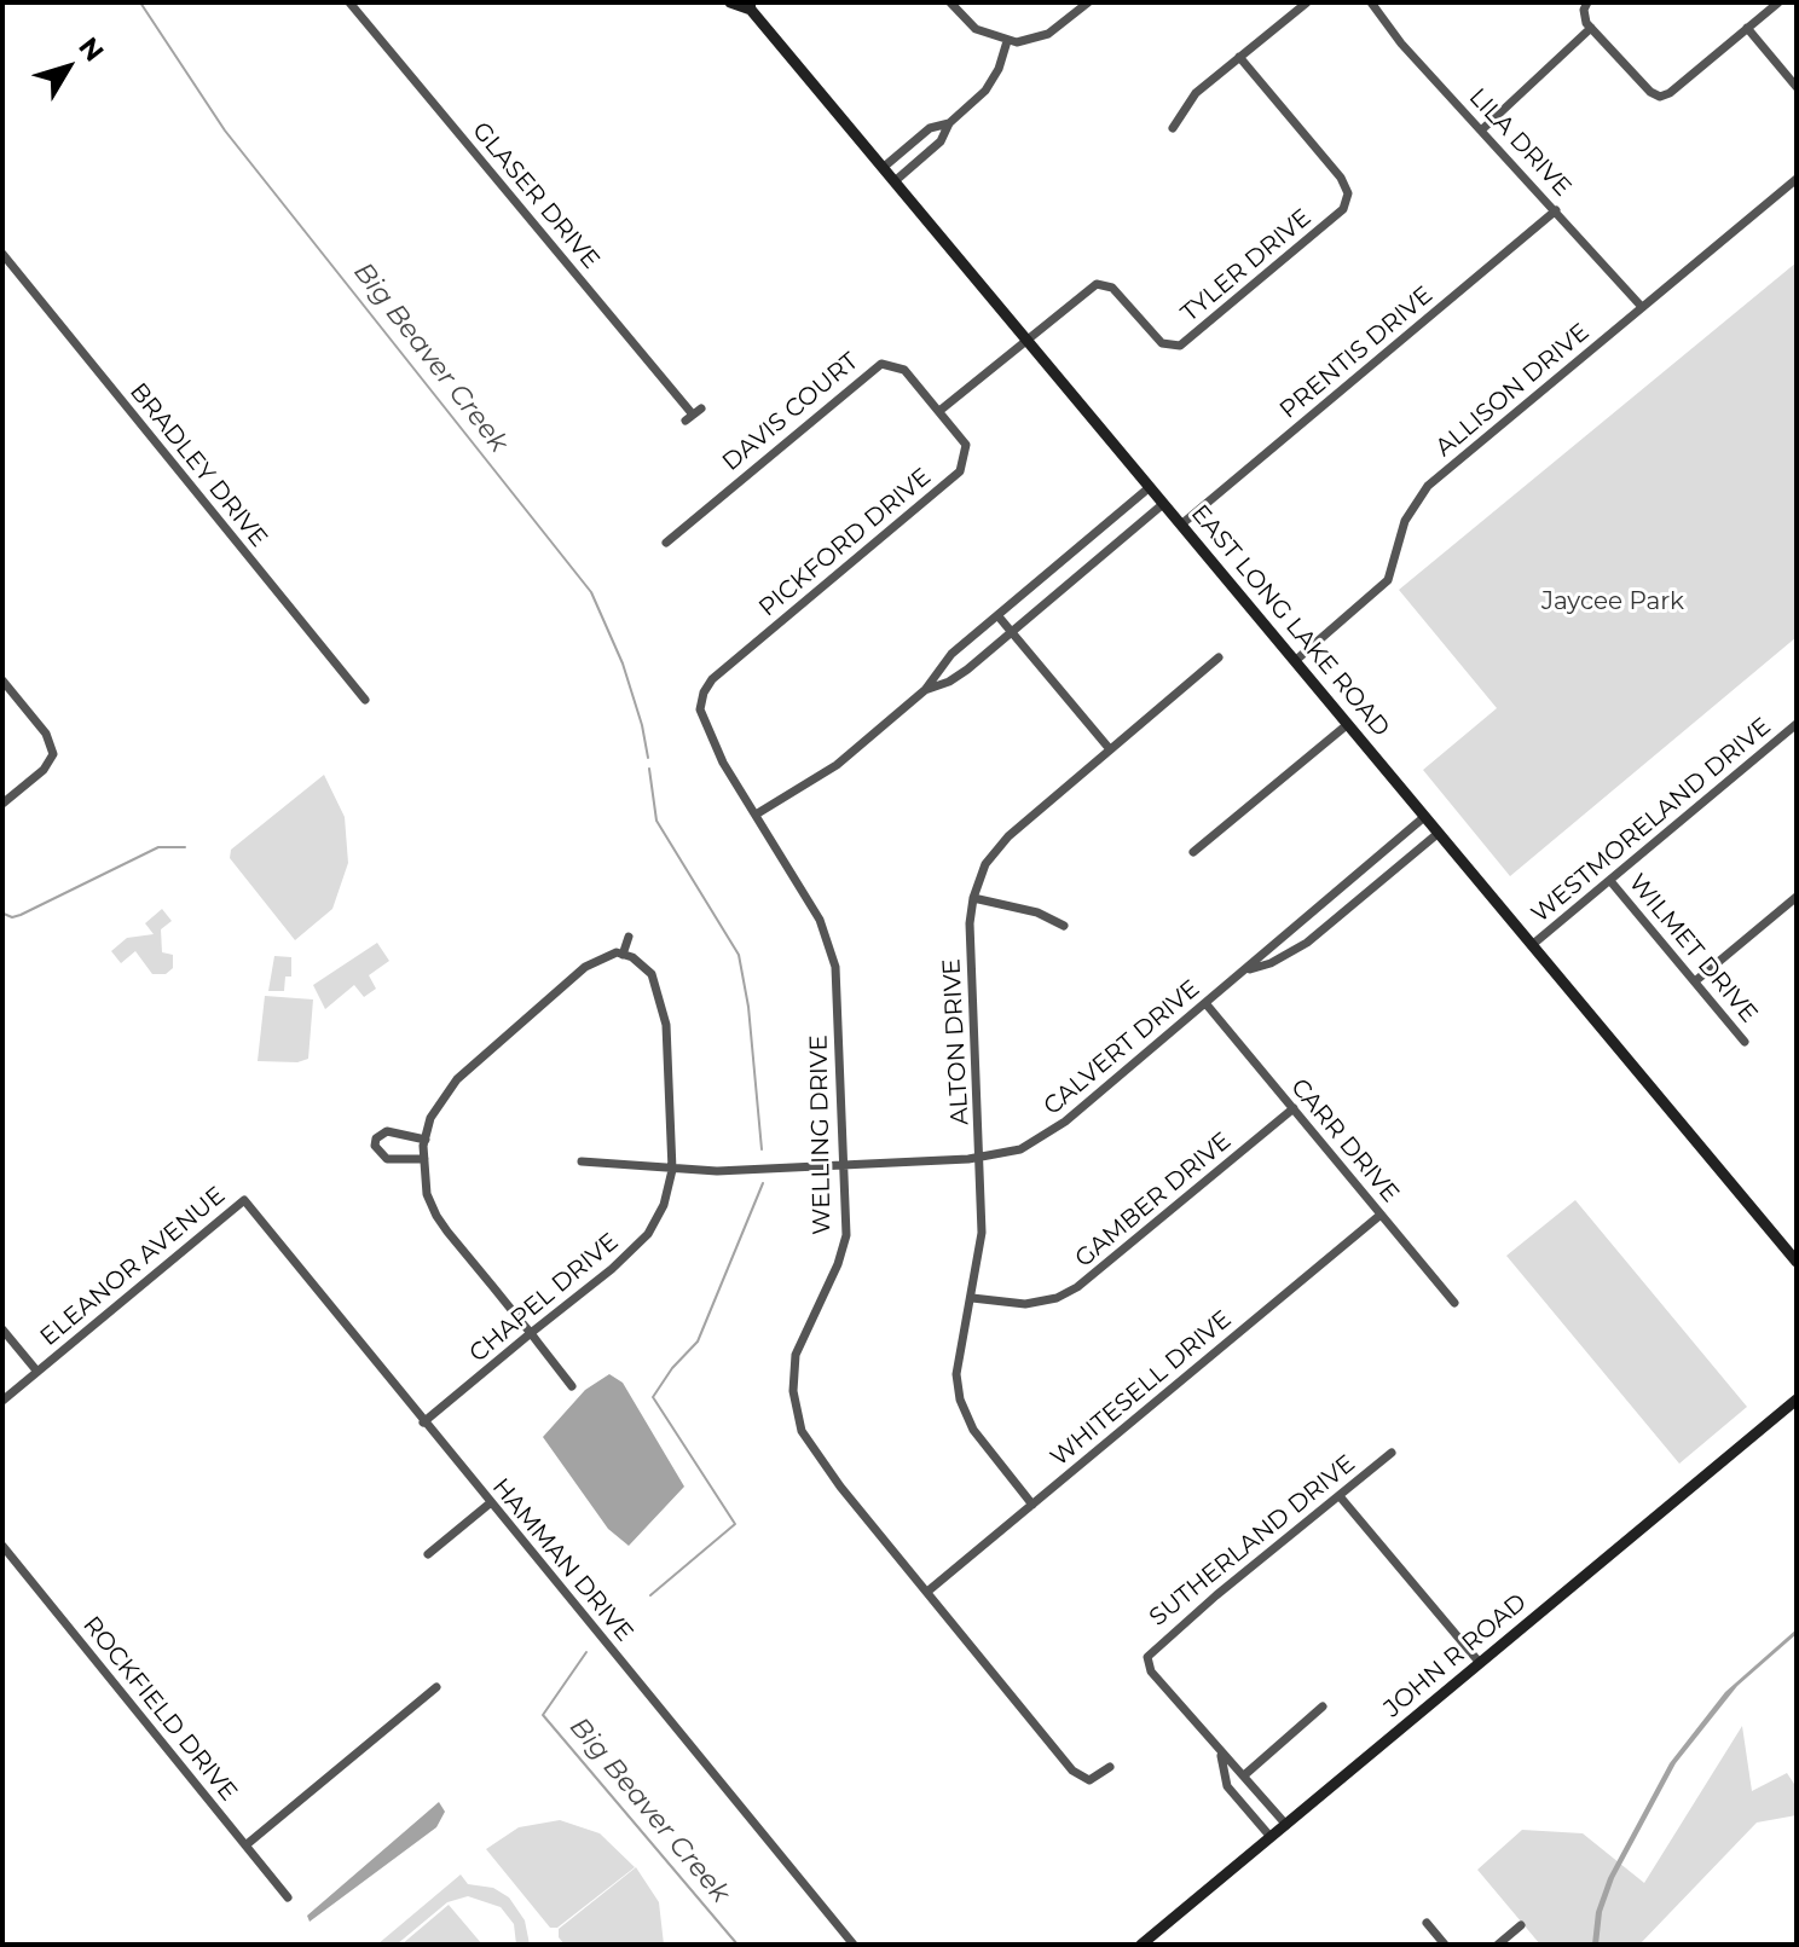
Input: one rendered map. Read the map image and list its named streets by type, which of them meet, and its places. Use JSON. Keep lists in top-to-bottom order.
{
  "streets": {
    "main road": ["EAST LONG LAKE ROAD", "JOHN R ROAD"],
    "street": [
      "LILA DRIVE",
      "GLASER DRIVE",
      "TYLER DRIVE",
      "PRENTIS DRIVE",
      "ALLISON DRIVE",
      "DAVIS COURT",
      "BRADLEY DRIVE",
      "PICKFORD DRIVE",
      "WESTMORELAND DRIVE",
      "WILMET DRIVE",
      "ALTON DRIVE",
      "CALVERT DRIVE",
      "WELLING DRIVE",
      "CARR DRIVE",
      "GAMBER DRIVE",
      "ELEANOR AVENUE",
      "CHAPEL DRIVE",
      "WHITESELL DRIVE",
      "SUTHERLAND DRIVE",
      "HAMMAN DRIVE",
      "ROCKFIELD DRIVE"
    ]
  },
  "crossings": [
    ["LILA DRIVE", "PRENTIS DRIVE"],
    ["LILA DRIVE", "ALLISON DRIVE"],
    ["TYLER DRIVE", "EAST LONG LAKE ROAD"],
    ["PRENTIS DRIVE", "EAST LONG LAKE ROAD"],
    ["ALLISON DRIVE", "EAST LONG LAKE ROAD"],
    ["DAVIS COURT", "PICKFORD DRIVE"],
    ["PICKFORD DRIVE", "WELLING DRIVE"],
    ["EAST LONG LAKE ROAD", "WESTMORELAND DRIVE"],
    ["EAST LONG LAKE ROAD", "CALVERT DRIVE"],
    ["WESTMORELAND DRIVE", "WILMET DRIVE"],
    ["ALTON DRIVE", "CALVERT DRIVE"],
    ["ALTON DRIVE", "GAMBER DRIVE"],
    ["ALTON DRIVE", "WHITESELL DRIVE"],
    ["CALVERT DRIVE", "WELLING DRIVE"],
    ["CALVERT DRIVE", "CARR DRIVE"],
    ["CALVERT DRIVE", "CHAPEL DRIVE"],
    ["WELLING DRIVE", "WHITESELL DRIVE"],
    ["CARR DRIVE", "GAMBER DRIVE"],
    ["CARR DRIVE", "WHITESELL DRIVE"],
    ["ELEANOR AVENUE", "HAMMAN DRIVE"],
    ["CHAPEL DRIVE", "HAMMAN DRIVE"],
    ["SUTHERLAND DRIVE", "JOHN R ROAD"]
  ],
  "water": ["Big Beaver Creek"],
  "parks": ["Jaycee Park"],
  "north": "top right"
}
